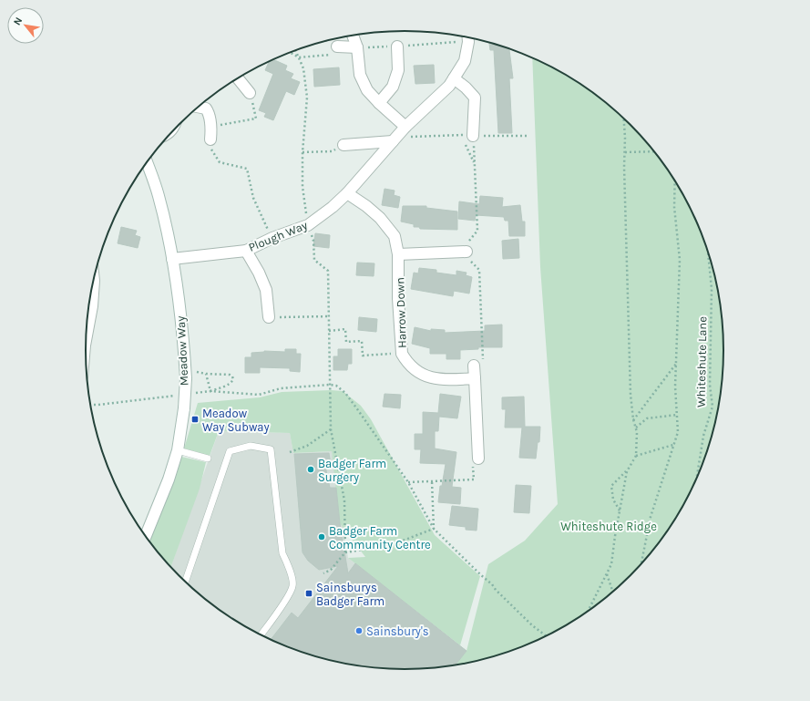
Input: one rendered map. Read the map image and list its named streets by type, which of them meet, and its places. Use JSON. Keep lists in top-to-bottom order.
{
  "streets": {
    "street": ["Plough Way", "Harrow Down", "Meadow Way"],
    "path": ["Whiteshute Lane"]
  },
  "crossings": [
    ["Plough Way", "Harrow Down"],
    ["Plough Way", "Meadow Way"]
  ],
  "parks": ["Whiteshute Ridge"],
  "places": {
    "transit": ["Meadow Way Subway", "Sainsburys Badger Farm"],
    "other": ["Badger Farm Surgery", "Badger Farm Community Centre", "Sainsbury's"]
  },
  "north": "top left"
}
